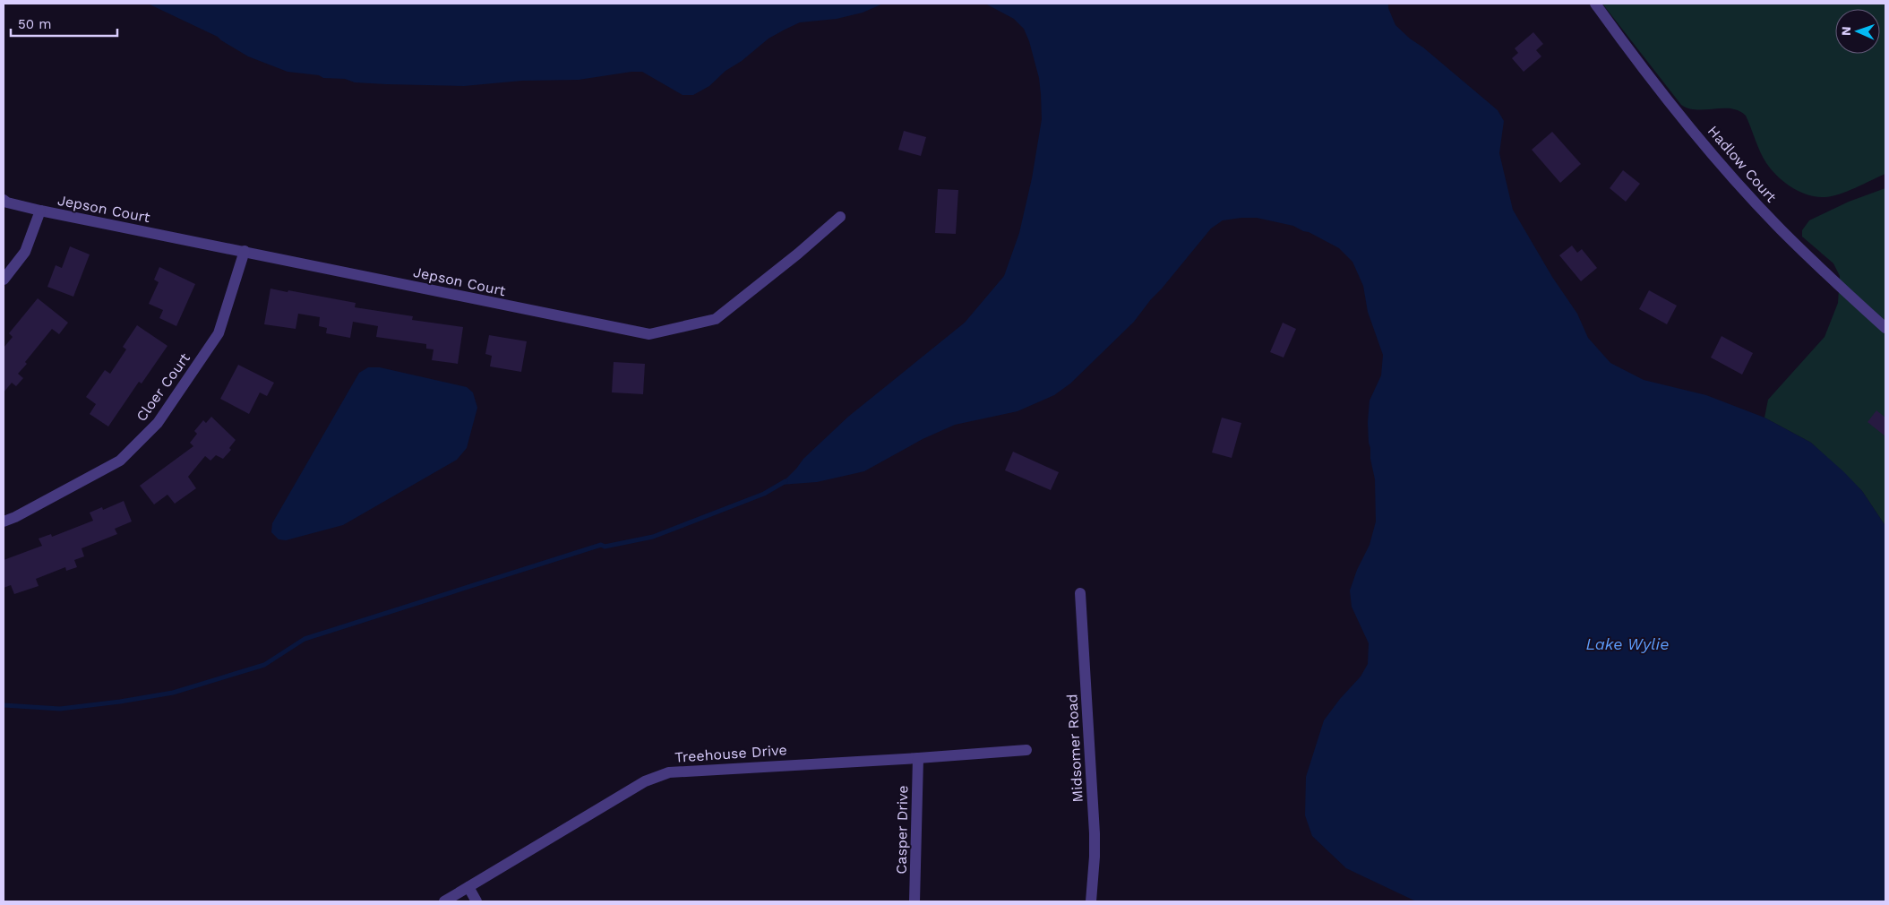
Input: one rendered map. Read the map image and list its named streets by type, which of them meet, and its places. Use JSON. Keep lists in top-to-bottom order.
{
  "streets": {
    "street": [
      "Hadlow Court",
      "Jepson Court",
      "Cloer Court",
      "Midsomer Road",
      "Treehouse Drive",
      "Casper Drive"
    ]
  },
  "crossings": [
    ["Jepson Court", "Cloer Court"],
    ["Treehouse Drive", "Casper Drive"]
  ],
  "water": ["Lake Wylie"],
  "scale_bar": "50 m",
  "north": "left"
}
